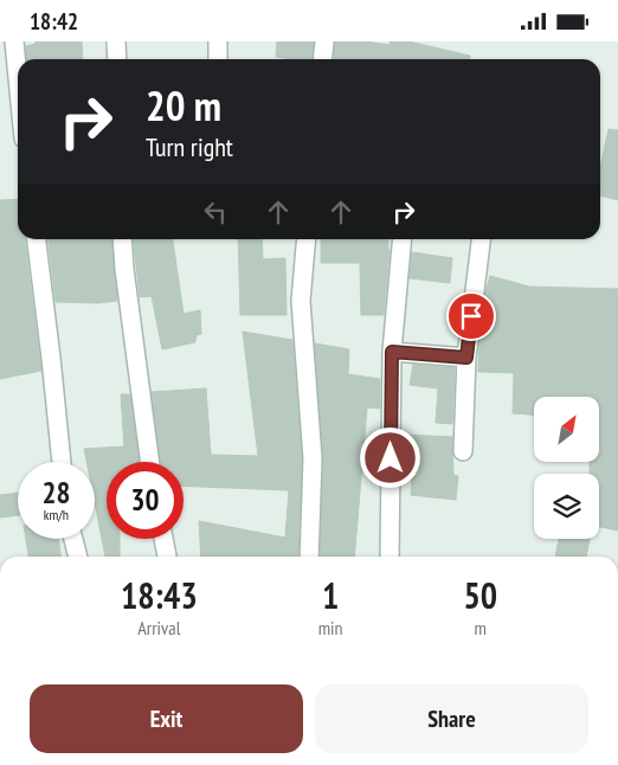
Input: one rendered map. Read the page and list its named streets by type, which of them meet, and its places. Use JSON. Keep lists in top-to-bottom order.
{
  "north": "top right",
  "page": {
    "status": "18:42",
    "turn": ["20 m", "Turn right"],
    "speed": "28 km/h",
    "limit": "30",
    "eta": [
      "18:43",
      "Arrival",
      "1",
      "min",
      "50",
      "m"
    ],
    "buttons": ["Exit", "Share"]
  }
}
